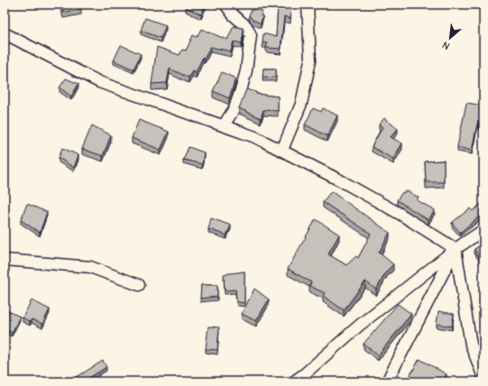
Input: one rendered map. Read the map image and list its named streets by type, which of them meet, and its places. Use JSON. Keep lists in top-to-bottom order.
{
  "north": "bottom left"
}
